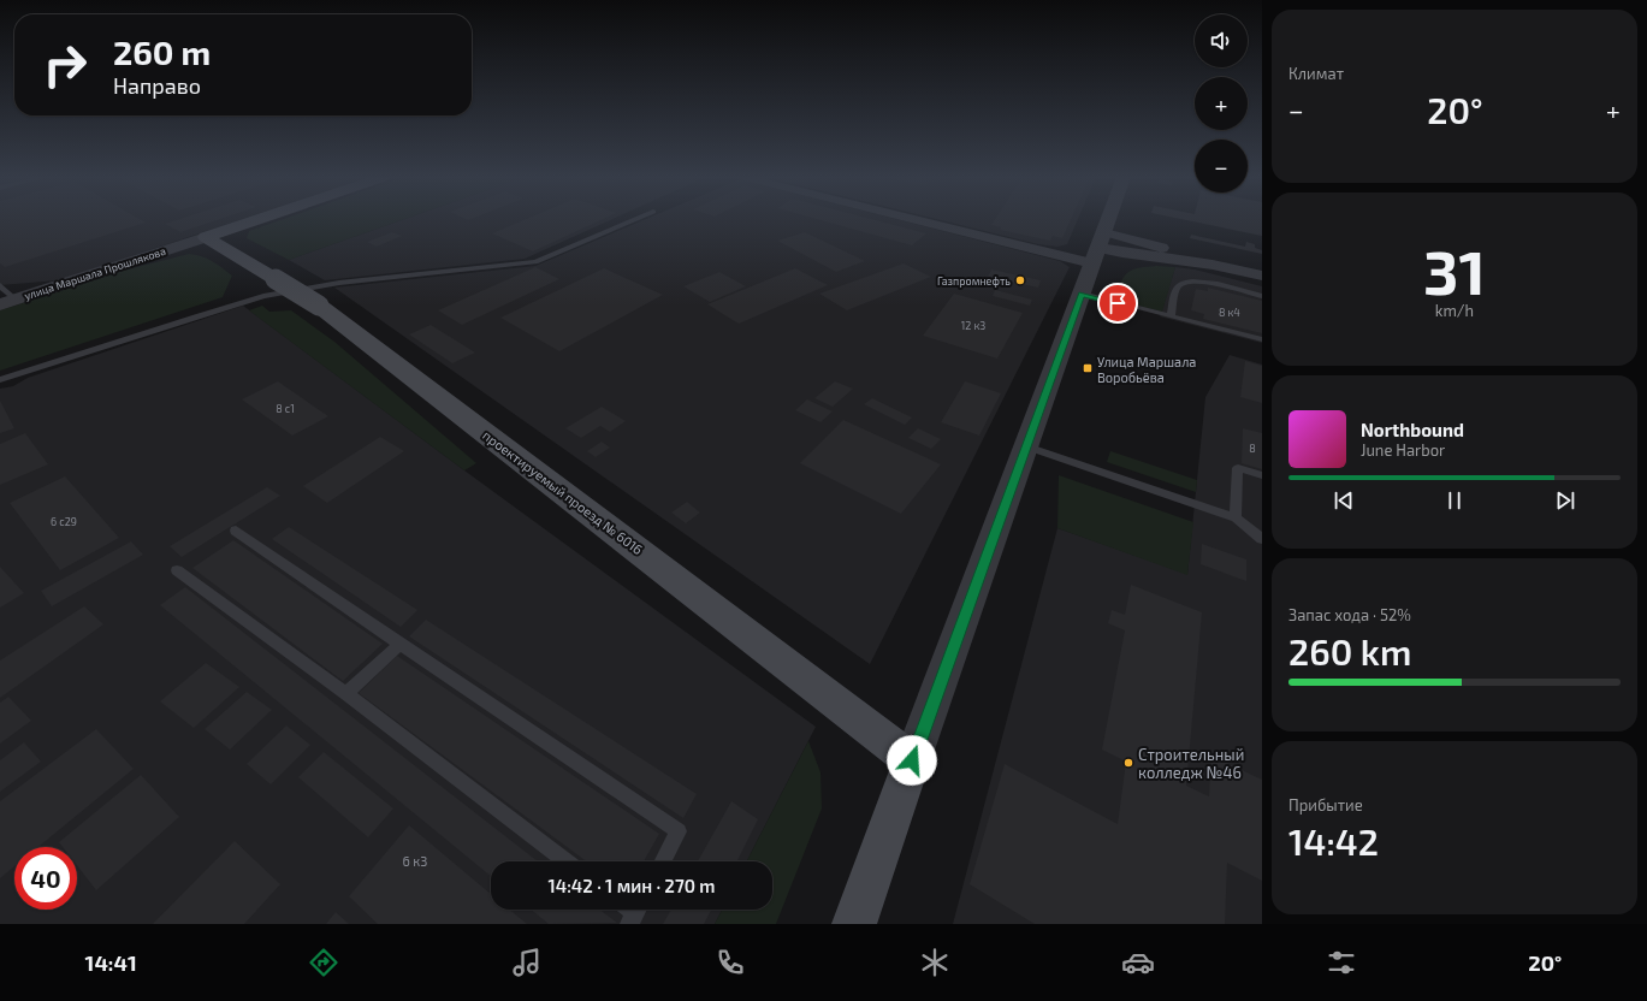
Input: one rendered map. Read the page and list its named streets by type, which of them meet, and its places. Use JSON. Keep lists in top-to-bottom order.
{
  "streets": {
    "main road": ["улица Маршала Прошлякова", "проектируемый проезд № 6016"]
  },
  "crossings": [
    ["улица Маршала Прошлякова", "проектируемый проезд № 6016"]
  ],
  "places": {
    "other": ["Газпромнефть", "Строительный колледж №46"],
    "transit": ["Улица Маршала Воробьёва"]
  },
  "house_numbers": [
    "8 к4",
    "12 к3",
    "8 с1",
    "8",
    "6 с29",
    "6 к3"
  ],
  "page": {
    "tile": [
      "Климат",
      ["31", "km/h"],
      ["Запас хода · 52%", "260 km"],
      ["Прибытие", "14:42"]
    ],
    "map_buttons": ["+", "−"],
    "turn": ["260 m", "Направо"],
    "heat": ["−", "20°", "+"],
    "song": ["Northbound", "June Harbor"],
    "limit": "40",
    "trip": "14:42 · 1 мин · 270 m",
    "tabs": ["14:41", "20°"]
  }
}
